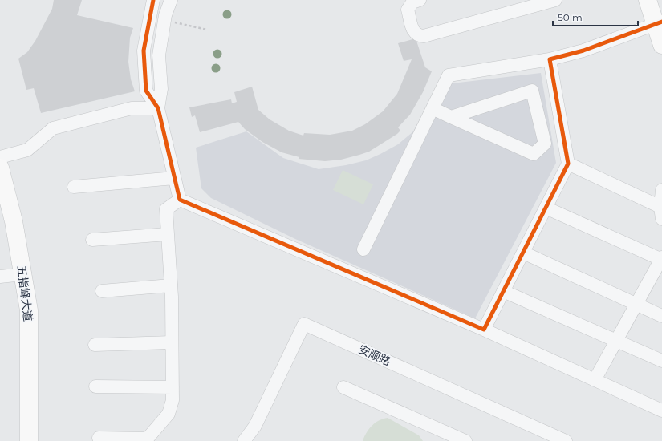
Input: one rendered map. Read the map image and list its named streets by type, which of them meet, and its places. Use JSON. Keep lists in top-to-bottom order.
{
  "streets": {
    "main road": ["五指峰大道"],
    "street": ["安顺路"]
  },
  "scale_bar": "50 m"
}
